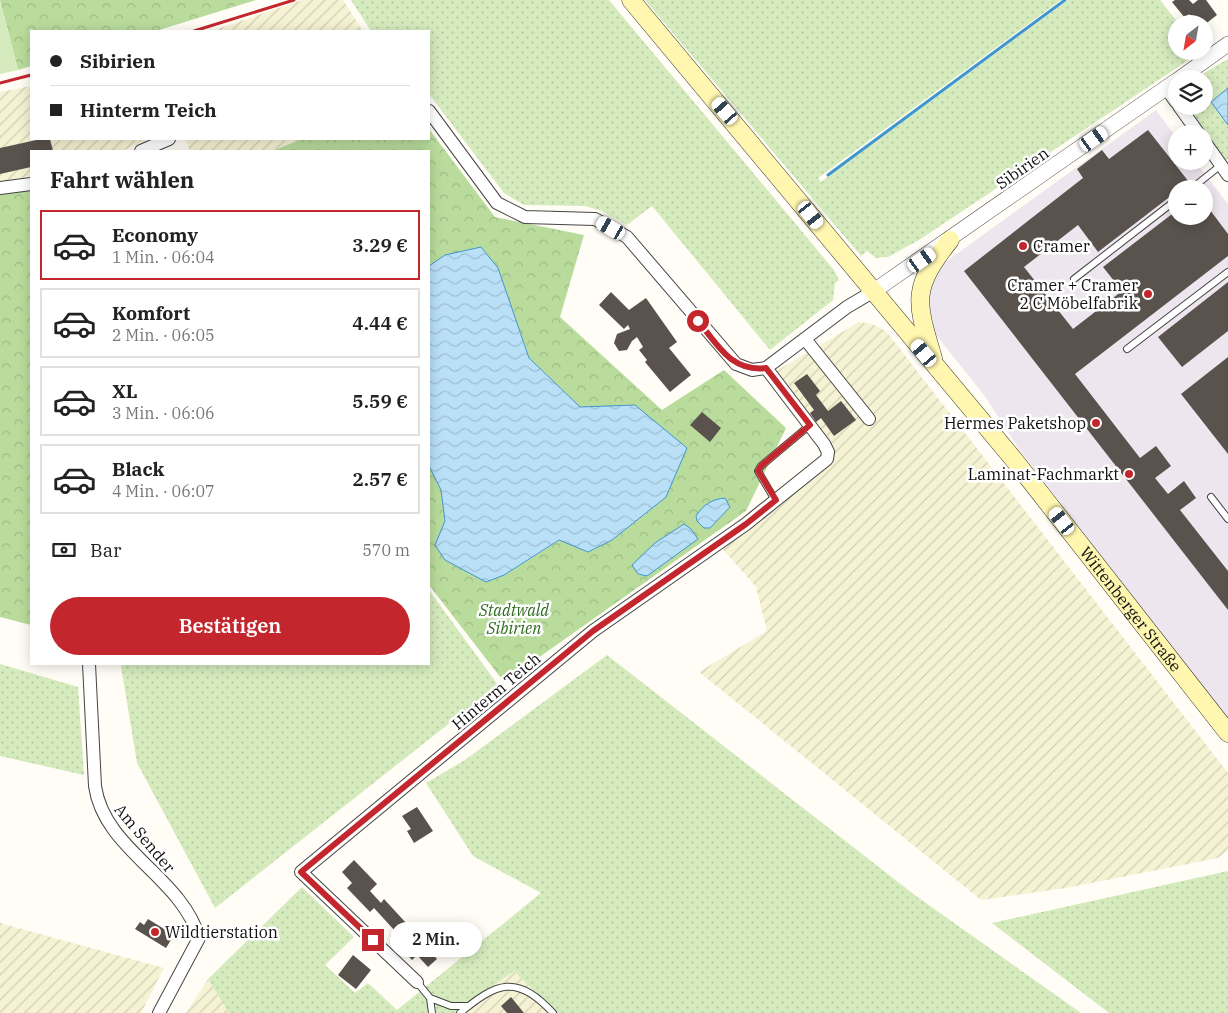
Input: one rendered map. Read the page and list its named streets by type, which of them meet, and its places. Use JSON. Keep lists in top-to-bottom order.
{
  "streets": {
    "main road": ["Wittenberger Straße"],
    "street": ["Sibirien", "Hinterm Teich", "Am Sender"]
  },
  "crossings": [
    ["Sibirien", "Wittenberger Straße"],
    ["Sibirien", "Hinterm Teich"]
  ],
  "parks": ["Stadtwald Sibirien"],
  "places": [
    "Cramer",
    "Cramer + Cramer 2 C Möbelfabrik",
    "Hermes Paketshop",
    "Laminat-Fachmarkt",
    "Wildtierstation"
  ],
  "north": "bottom left",
  "page": {
    "map_buttons": ["+", "−"],
    "banner": ["Sibirien", "Hinterm Teich"],
    "heading": "Fahrt wählen",
    "list": [
      {
        "name": "Economy",
        "note": "1 Min. · 06:04",
        "value": "3.29 €"
      },
      {
        "name": "Komfort",
        "note": "2 Min. · 06:05",
        "value": "4.44 €"
      },
      {
        "name": "XL",
        "note": "3 Min. · 06:06",
        "value": "5.59 €"
      },
      {
        "name": "Black",
        "note": "4 Min. · 06:07",
        "value": "2.57 €"
      }
    ],
    "pay": ["Bar", "570 m"],
    "buttons": "Bestätigen",
    "bubble": "2 Min."
  }
}
